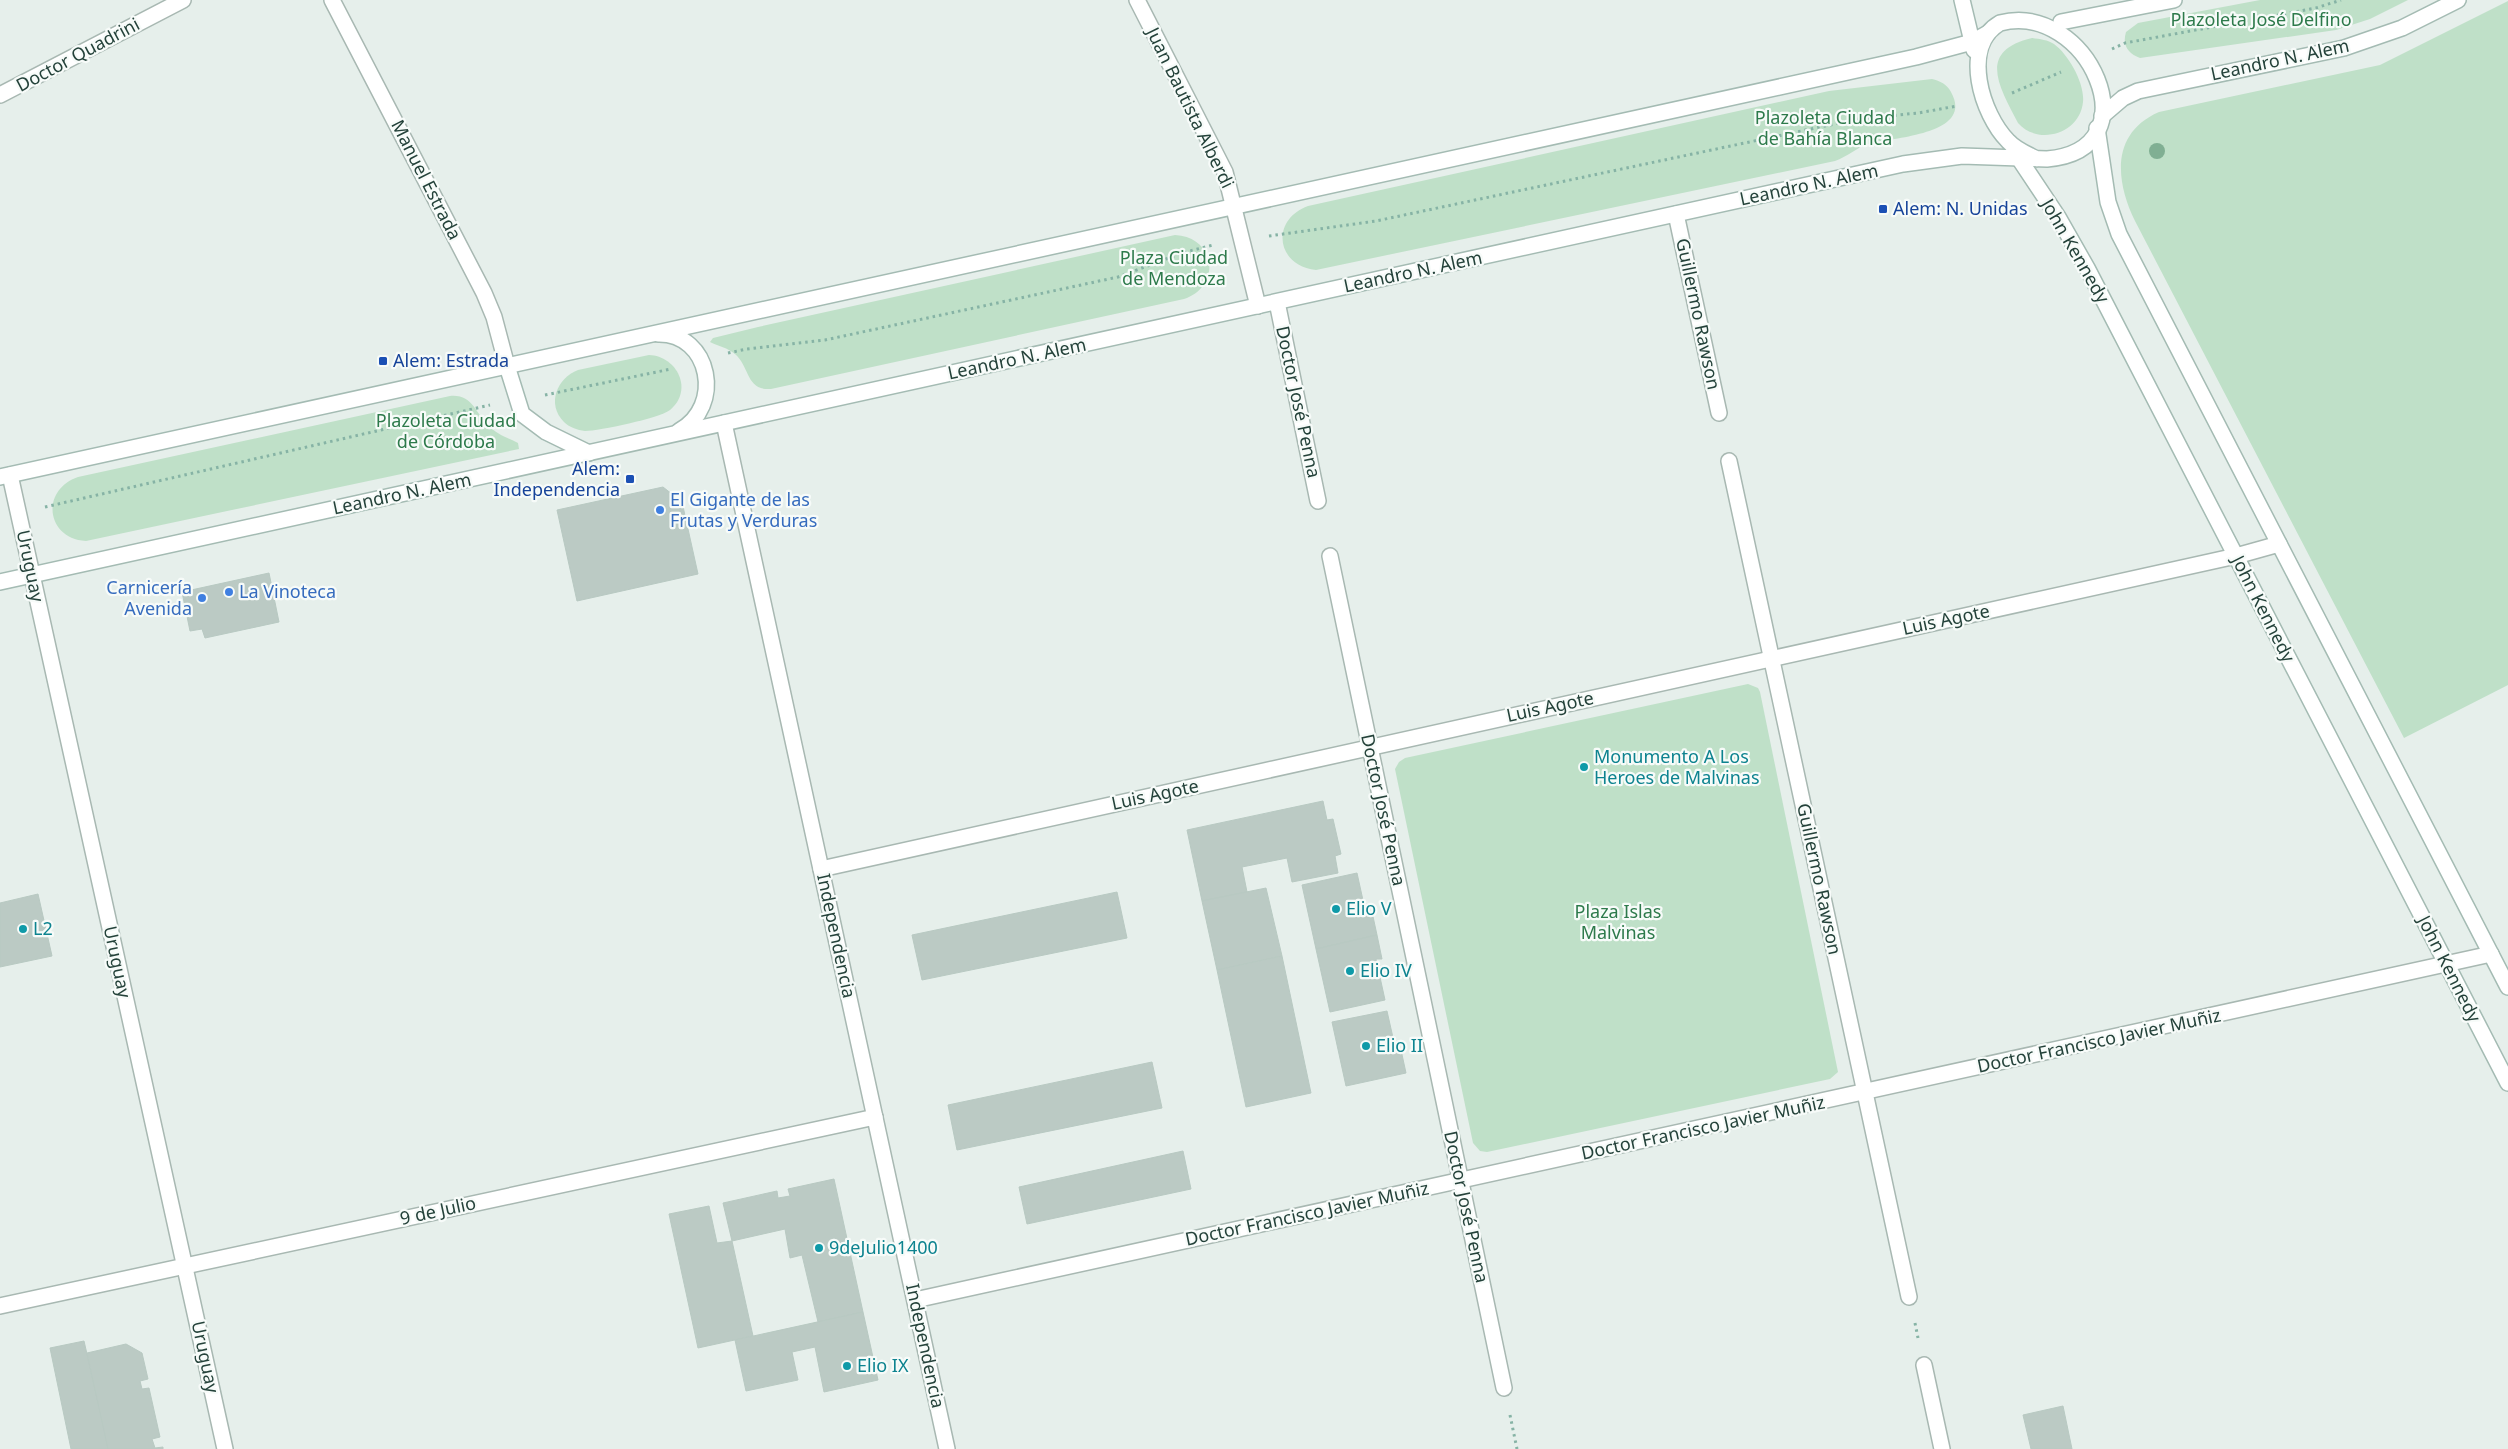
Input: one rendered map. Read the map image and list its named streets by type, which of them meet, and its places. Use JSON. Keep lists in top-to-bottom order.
{
  "streets": {
    "street": [
      "Doctor Quadrini",
      "Leandro N. Alem",
      "Juan Bautista Alberdi",
      "Manuel Estrada",
      "John Kennedy",
      "Guillermo Rawson",
      "Doctor José Penna",
      "Uruguay",
      "Luis Agote",
      "Independencia",
      "Doctor Francisco Javier Muñiz",
      "9 de Julio"
    ]
  },
  "crossings": [
    ["Leandro N. Alem", "Juan Bautista Alberdi"],
    ["Leandro N. Alem", "Manuel Estrada"],
    ["Leandro N. Alem", "John Kennedy"],
    ["Leandro N. Alem", "Guillermo Rawson"],
    ["Leandro N. Alem", "Doctor José Penna"],
    ["Leandro N. Alem", "Uruguay"],
    ["Leandro N. Alem", "Independencia"],
    ["John Kennedy", "Luis Agote"],
    ["John Kennedy", "Doctor Francisco Javier Muñiz"],
    ["Guillermo Rawson", "Luis Agote"],
    ["Guillermo Rawson", "Doctor Francisco Javier Muñiz"],
    ["Doctor José Penna", "Luis Agote"],
    ["Doctor José Penna", "Doctor Francisco Javier Muñiz"],
    ["Uruguay", "9 de Julio"],
    ["Luis Agote", "Independencia"],
    ["Independencia", "Doctor Francisco Javier Muñiz"],
    ["Independencia", "9 de Julio"]
  ],
  "parks": [
    "Plazoleta José Delfino",
    "Plazoleta Ciudad de Bahía Blanca",
    "Plaza Ciudad de Mendoza",
    "Plazoleta Ciudad de Córdoba",
    "Plaza Islas Malvinas"
  ],
  "places": {
    "transit": ["Alem: N. Unidas", "Alem: Estrada", "Alem: Independencia"],
    "other": [
      "El Gigante de las Frutas y Verduras",
      "La Vinoteca",
      "Carnicería Avenida",
      "Monumento A Los Heroes de Malvinas",
      "Elio V",
      "L2",
      "Elio IV",
      "Elio II",
      "9deJulio1400",
      "Elio IX"
    ]
  }
}
